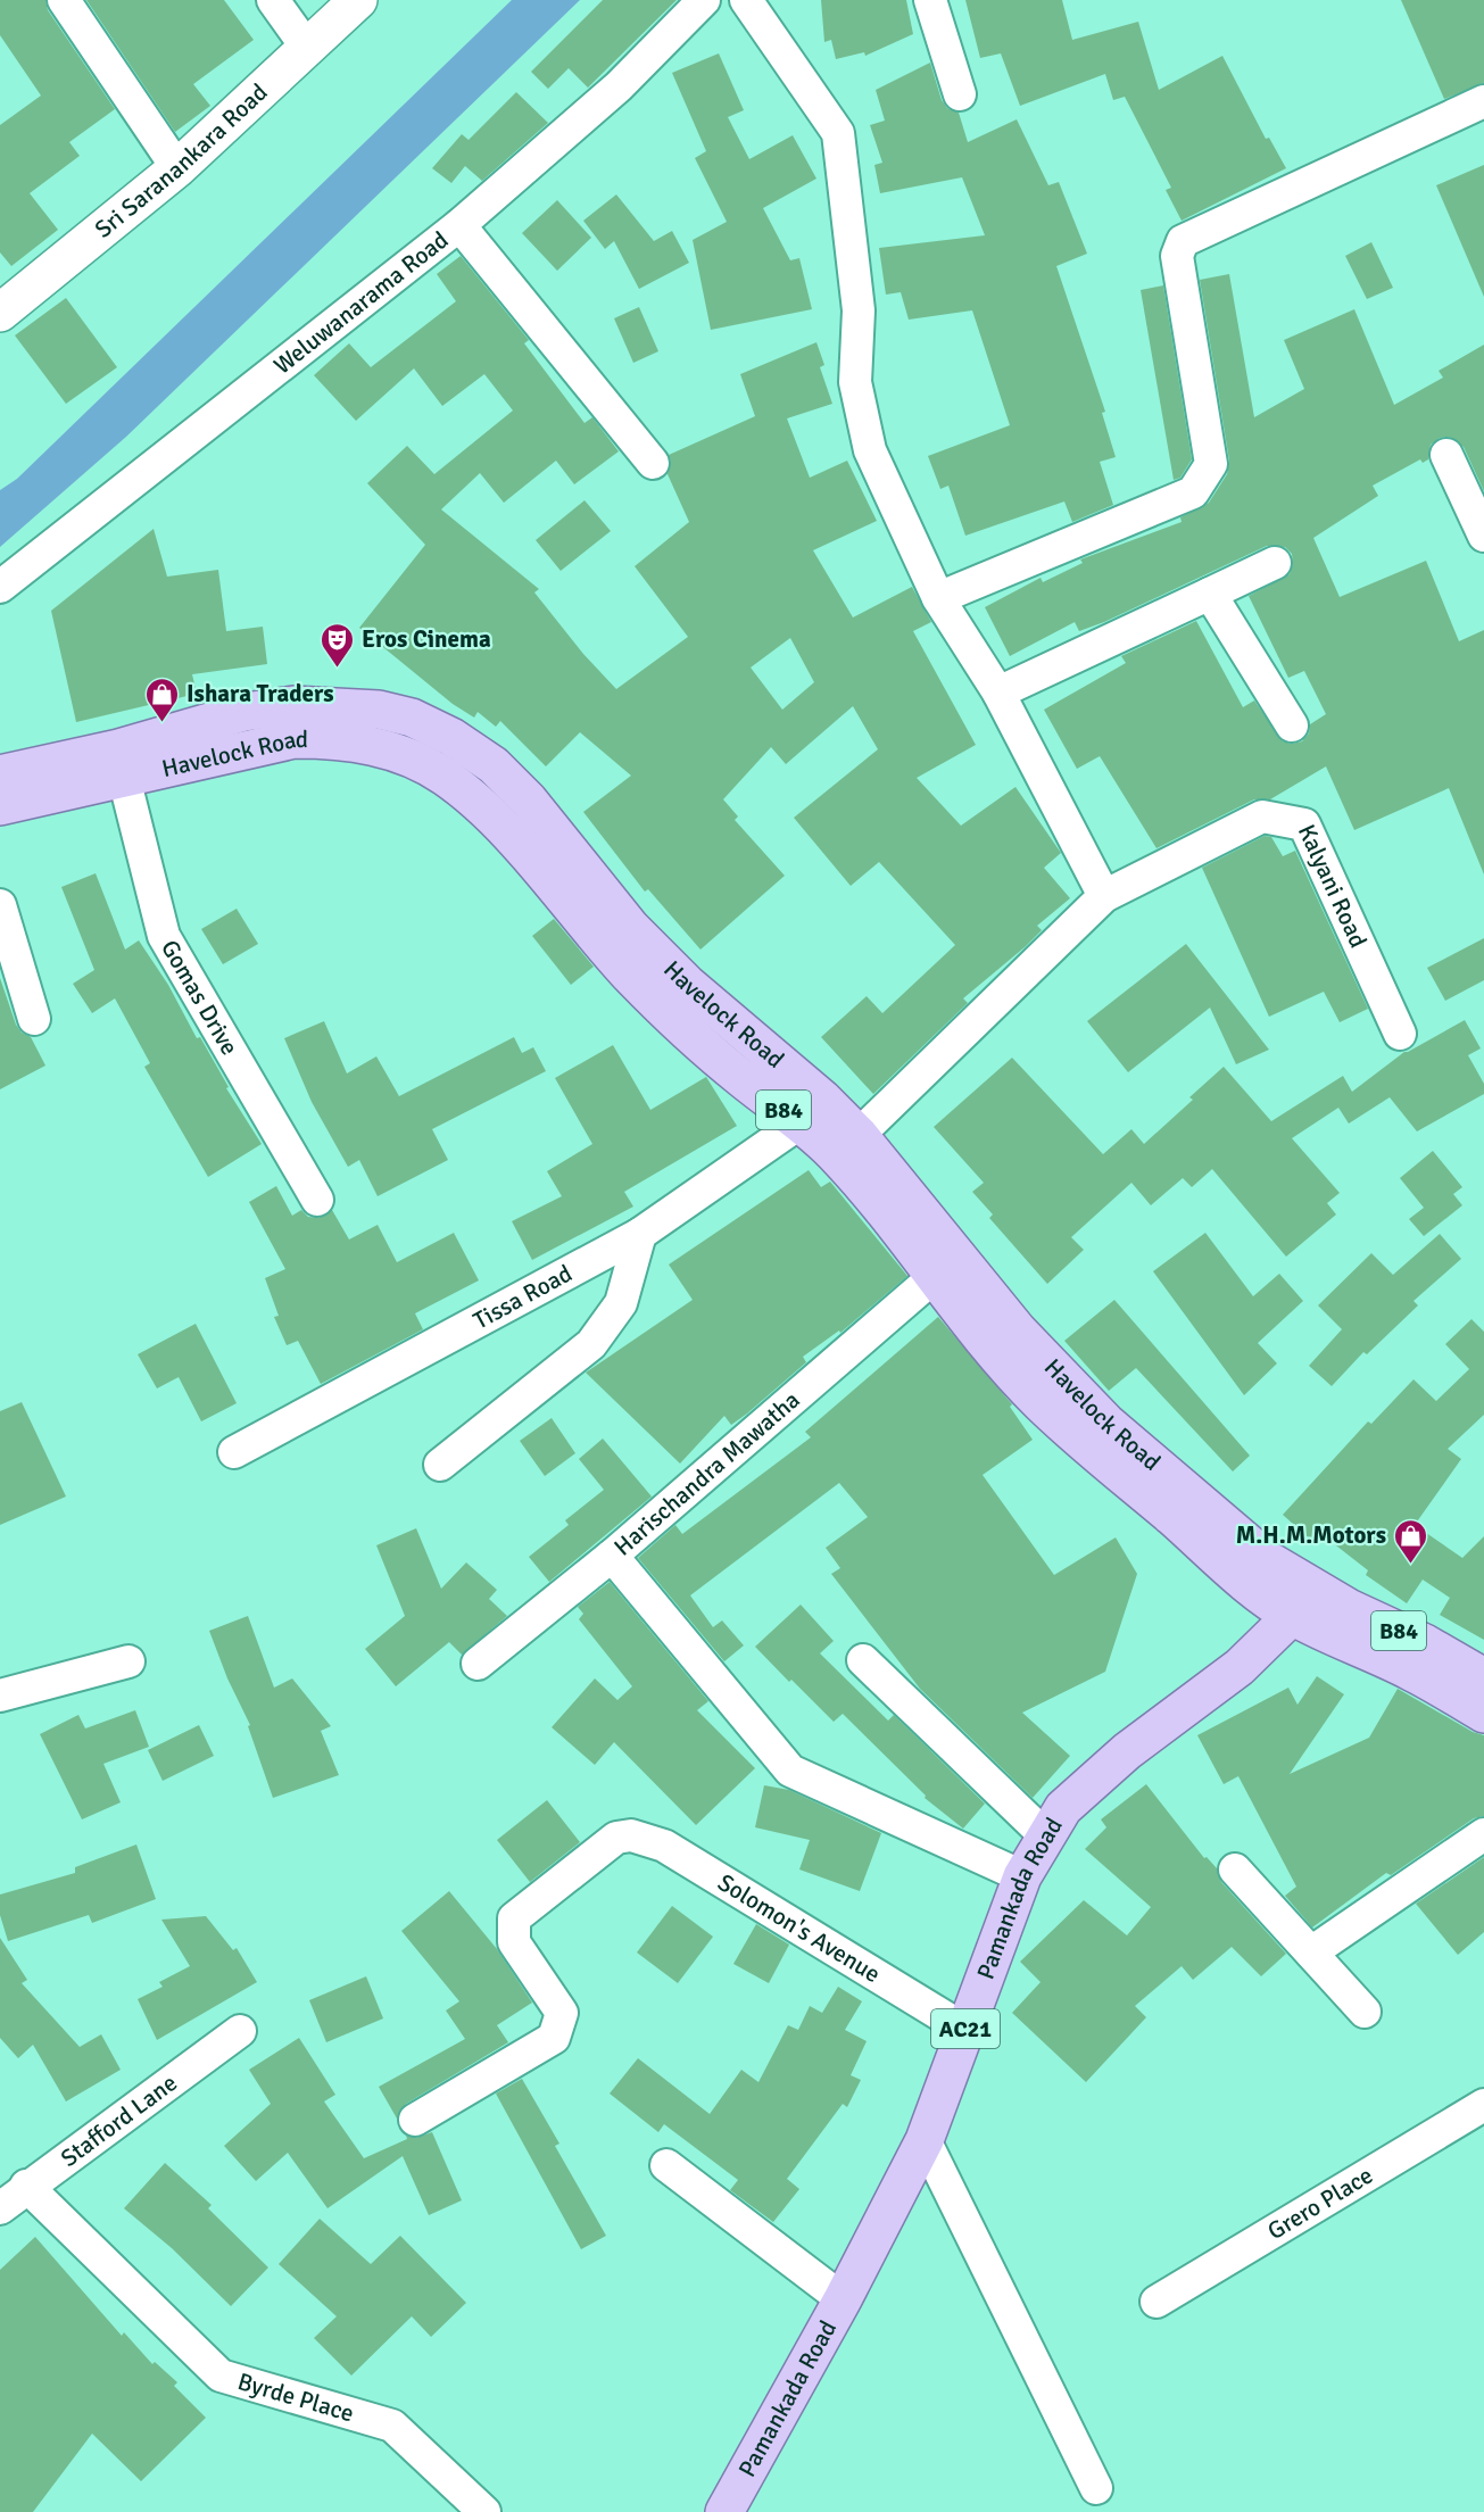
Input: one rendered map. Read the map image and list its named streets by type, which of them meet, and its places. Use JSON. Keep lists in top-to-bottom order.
{
  "streets": {
    "main road": [
      "Sri Saranankara Road",
      "Havelock Road",
      "B84",
      "Pamankada Road",
      "AC21"
    ],
    "street": [
      "Weluwanarama Road",
      "Kalyani Road",
      "Gomas Drive",
      "Tissa Road",
      "Harischandra Mawatha",
      "Solomon's Avenue",
      "Stafford Lane",
      "Grero Place",
      "Byrde Place"
    ]
  },
  "crossings": [
    ["Havelock Road", "Gomas Drive"],
    ["Havelock Road", "Tissa Road"],
    ["Havelock Road", "Harischandra Mawatha"],
    ["Havelock Road", "Pamankada Road"],
    ["Pamankada Road", "Solomon's Avenue"],
    ["Stafford Lane", "Byrde Place"]
  ],
  "places": {
    "theatre": ["Eros Cinema"],
    "shop": ["Ishara Traders", "M.H.M.Motors"]
  }
}
